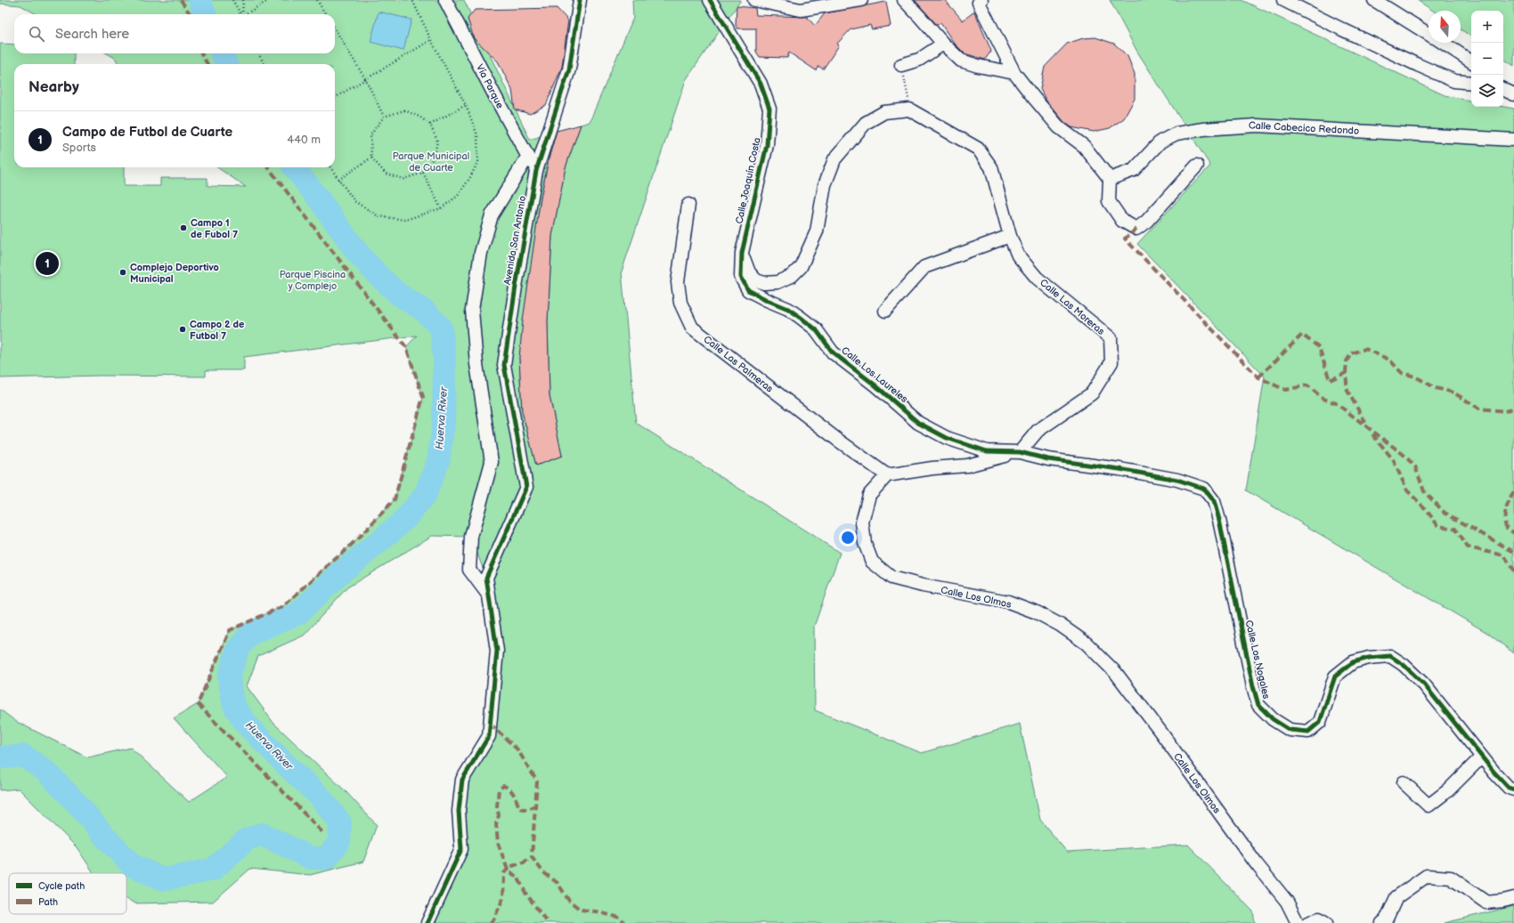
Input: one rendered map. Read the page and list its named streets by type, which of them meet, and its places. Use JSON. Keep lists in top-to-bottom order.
{
  "streets": {
    "street": [
      "Vía Parque",
      "Calle Cabecico Redondo",
      "Calle Joaquín Costa",
      "Avenida San Antonio",
      "Calle Las Moreras",
      "Calle Las Palmeras",
      "Calle Los Laureles",
      "Calle Los Olmos",
      "Calle Los Nogales"
    ]
  },
  "crossings": [
    ["Vía Parque", "Avenida San Antonio"],
    ["Calle Joaquín Costa", "Calle Los Laureles"],
    ["Calle Las Moreras", "Calle Los Laureles"],
    ["Calle Las Moreras", "Calle Los Nogales"],
    ["Calle Las Palmeras", "Calle Los Olmos"],
    ["Calle Los Laureles", "Calle Los Nogales"]
  ],
  "water": ["Huerva River"],
  "parks": ["Parque Municipal de Cuarte", "Parque Piscina y Complejo"],
  "places": ["Campo 1 de Fubol 7", "Complejo Deportivo Municipal", "Campo 2 de Futbol 7"],
  "legend": ["Cycle path", "Path"],
  "north": "top",
  "page": {
    "map_buttons": ["+", "−"],
    "search": "Search here",
    "heading": "Nearby",
    "list": [
      {
        "mark": "1",
        "name": "Campo de Futbol de Cuarte",
        "note": "Sports",
        "value": "440 m"
      }
    ],
    "pins": "1"
  }
}
